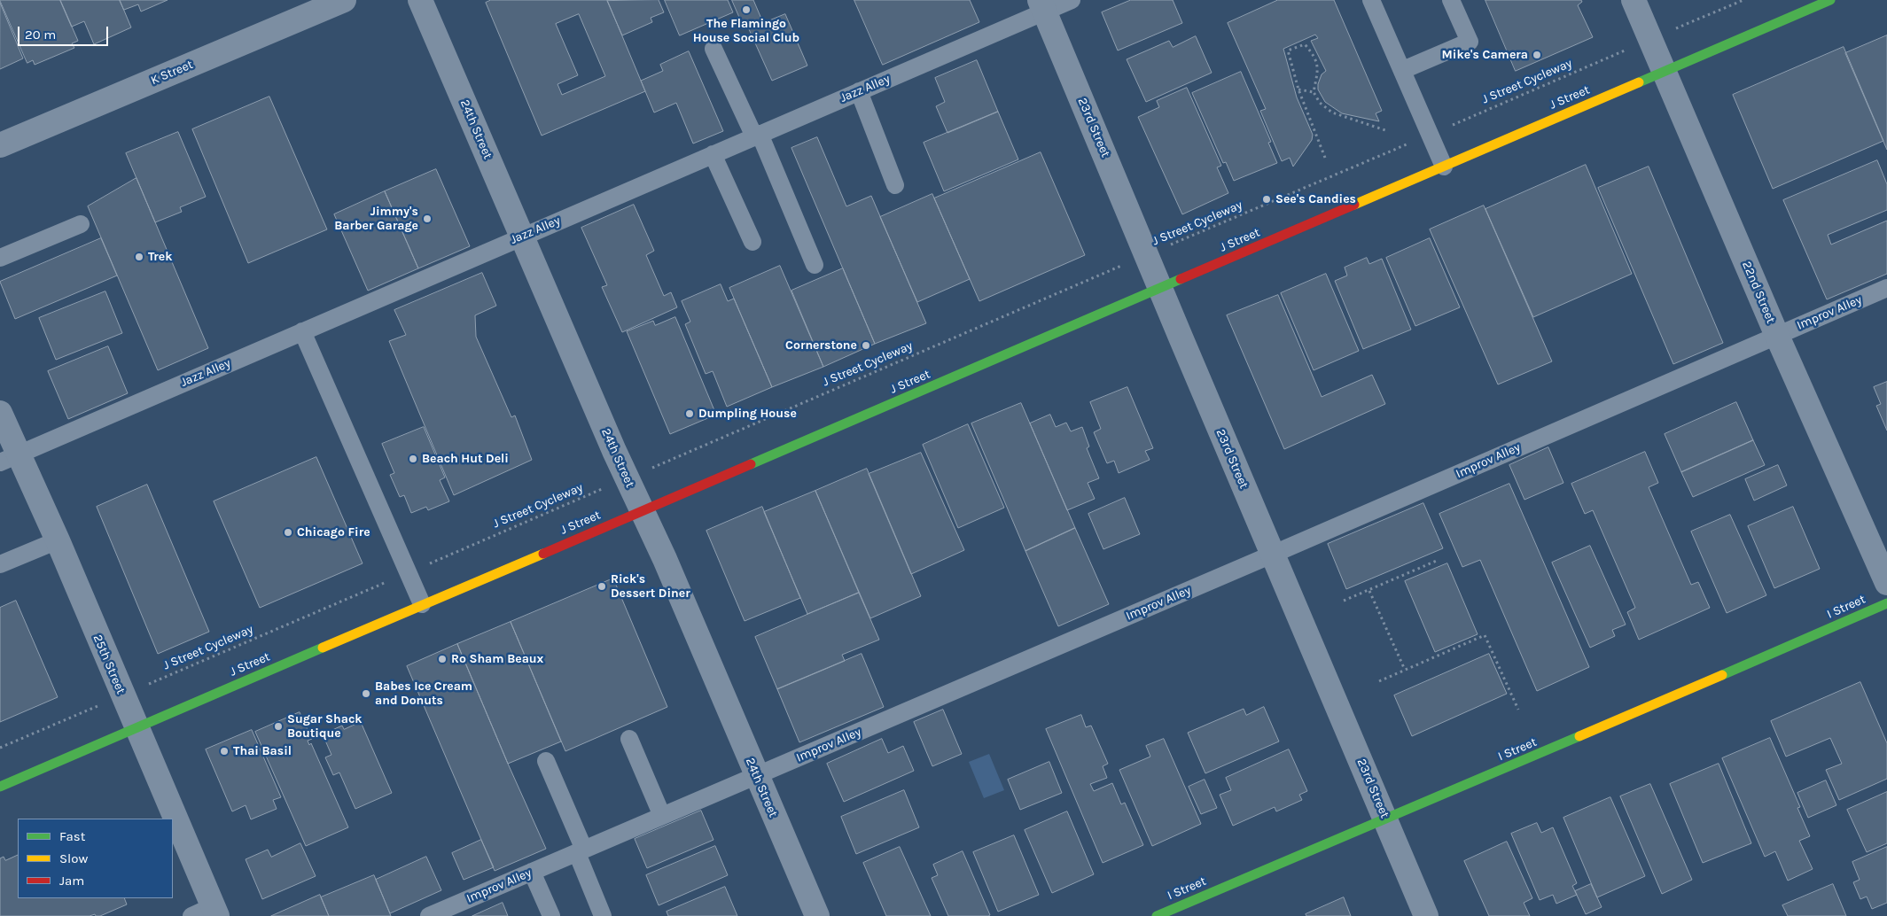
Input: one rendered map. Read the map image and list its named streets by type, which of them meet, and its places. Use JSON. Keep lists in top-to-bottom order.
{
  "streets": {
    "main road": ["J Street", "I Street"],
    "street": [
      "K Street",
      "23rd Street",
      "24th Street",
      "22nd Street",
      "25th Street"
    ],
    "lane": ["Jazz Alley", "Improv Alley"],
    "path": ["J Street Cycleway"]
  },
  "crossings": [
    ["J Street Cycleway", "23rd Street"],
    ["J Street Cycleway", "24th Street"],
    ["J Street Cycleway", "22nd Street"],
    ["J Street Cycleway", "25th Street"],
    ["Jazz Alley", "23rd Street"],
    ["Jazz Alley", "24th Street"],
    ["Jazz Alley", "25th Street"],
    ["J Street", "23rd Street"],
    ["J Street", "24th Street"],
    ["J Street", "22nd Street"],
    ["J Street", "25th Street"],
    ["23rd Street", "Improv Alley"],
    ["23rd Street", "I Street"],
    ["24th Street", "Improv Alley"],
    ["22nd Street", "Improv Alley"]
  ],
  "places": [
    "The Flamingo House Social Club",
    "Mike's Camera",
    "See's Candies",
    "Jimmy's Barber Garage",
    "Trek",
    "Cornerstone",
    "Dumpling House",
    "Beach Hut Deli",
    "Chicago Fire",
    "Rick's Dessert Diner",
    "Ro Sham Beaux",
    "Babes Ice Cream and Donuts",
    "Sugar Shack Boutique",
    "Thai Basil"
  ],
  "legend": ["Fast", "Slow", "Jam"],
  "scale_bar": "20 m"
}
